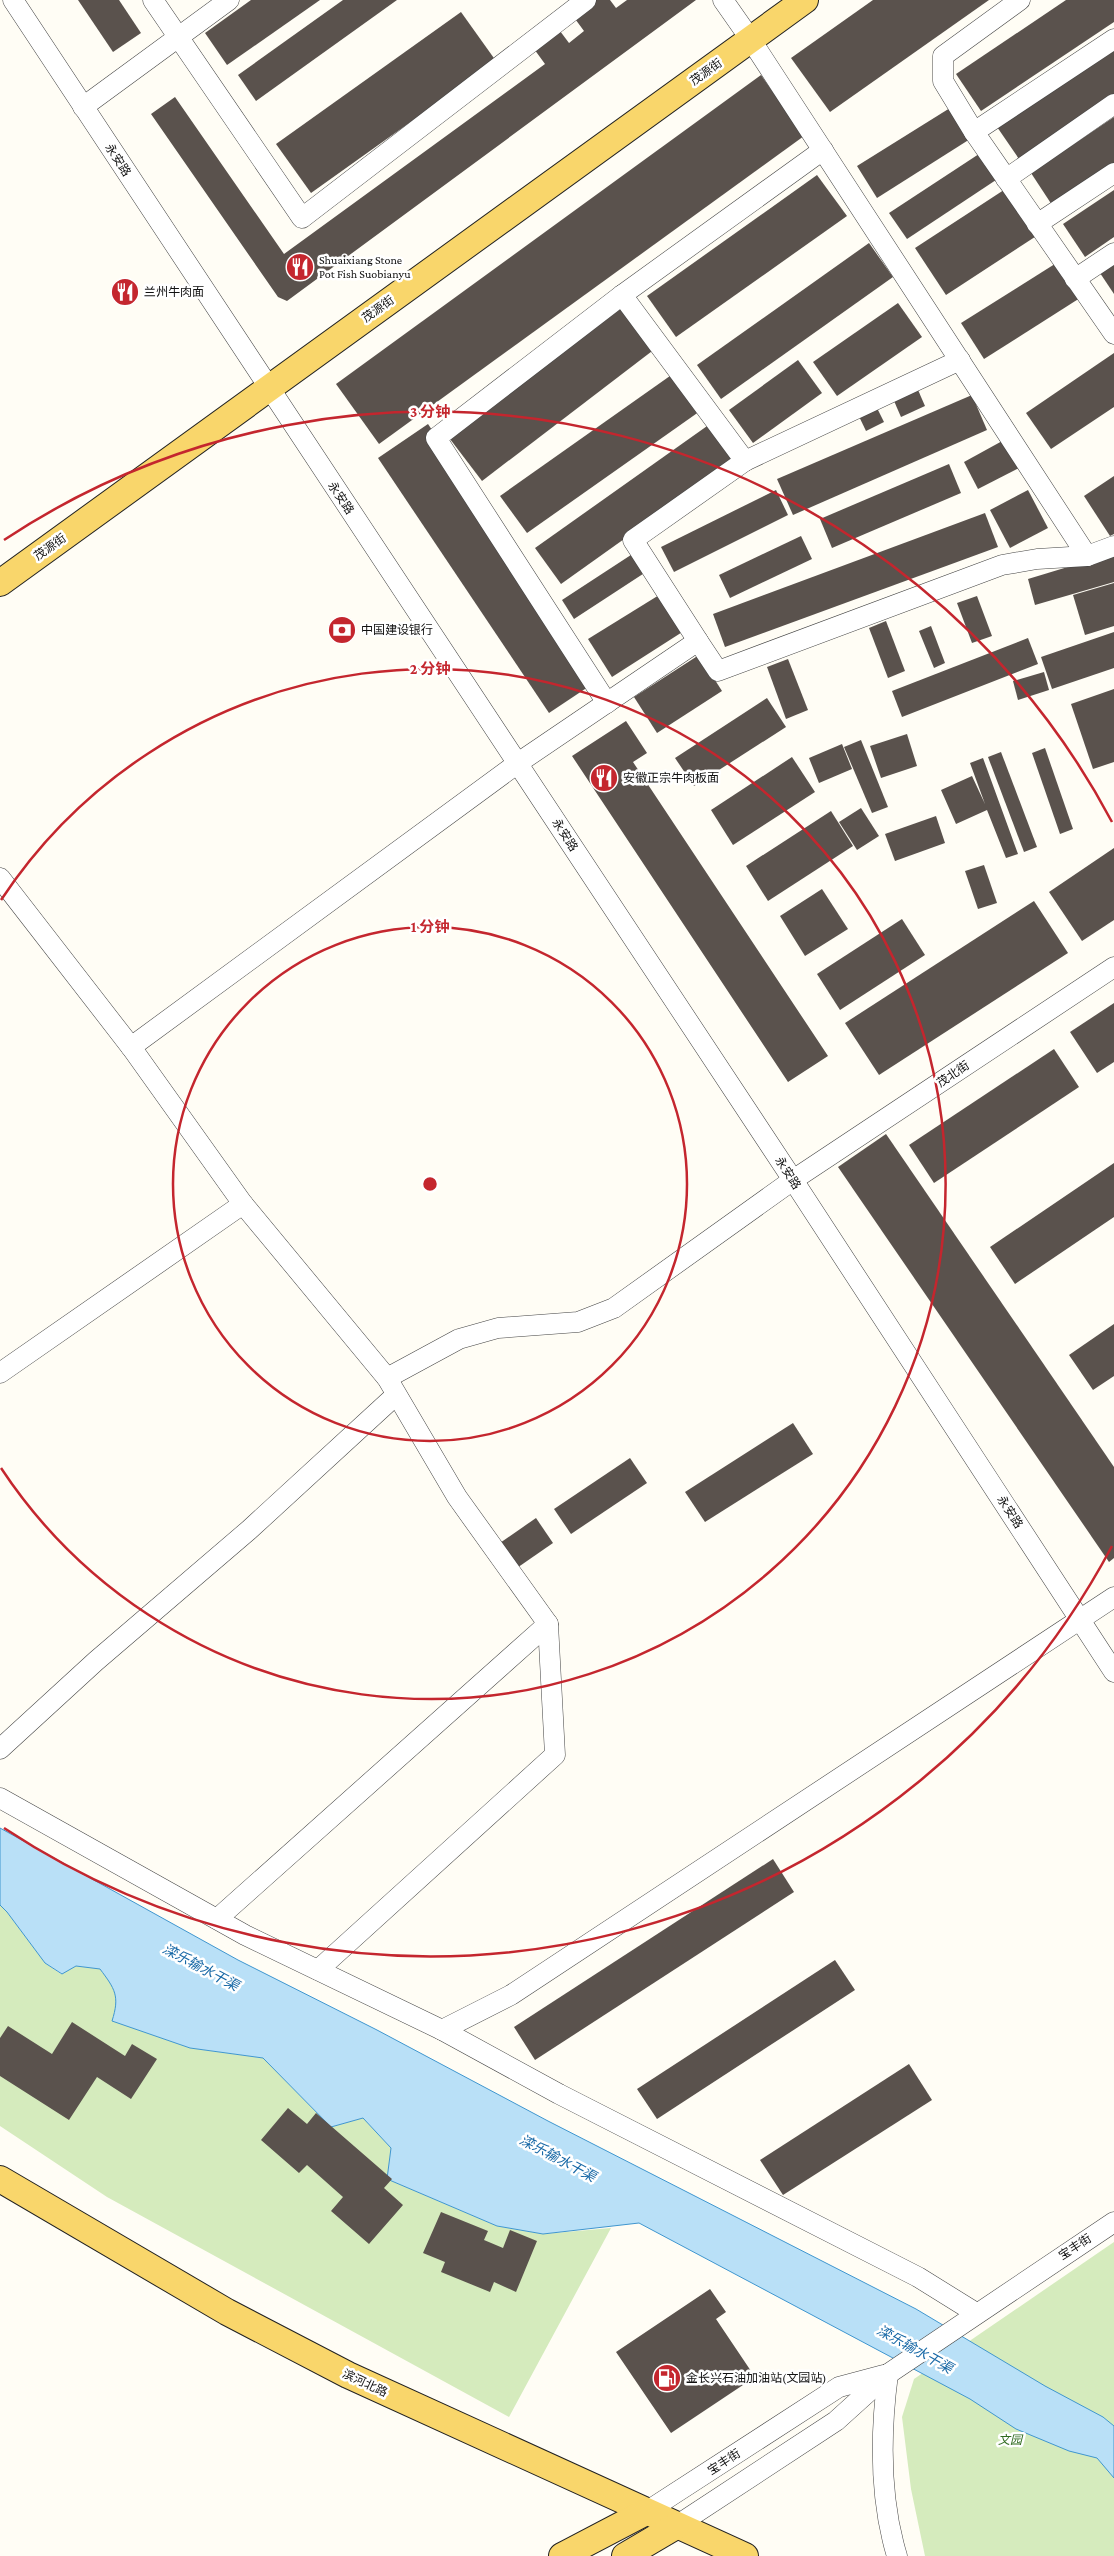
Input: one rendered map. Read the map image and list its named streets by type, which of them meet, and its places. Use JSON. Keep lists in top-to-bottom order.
{
  "streets": {
    "main road": ["茂源街", "宝丰街", "滨河北路"],
    "street": ["永安路", "茂北街"]
  },
  "crossings": [
    ["茂源街", "永安路"],
    ["永安路", "茂北街"],
    ["宝丰街", "滨河北路"]
  ],
  "water": ["滦乐输水干渠"],
  "parks": ["文园"],
  "places": {
    "restaurant": ["Shuaixiang Stone Pot Fish Suobianyu", "兰州牛肉面", "安徽正宗牛肉板面"],
    "bank": ["中国建设银行"],
    "fuel station": ["金长兴石油加油站(文园站)"]
  },
  "rings": ["3 分钟", "2 分钟", "1 分钟"]
}
